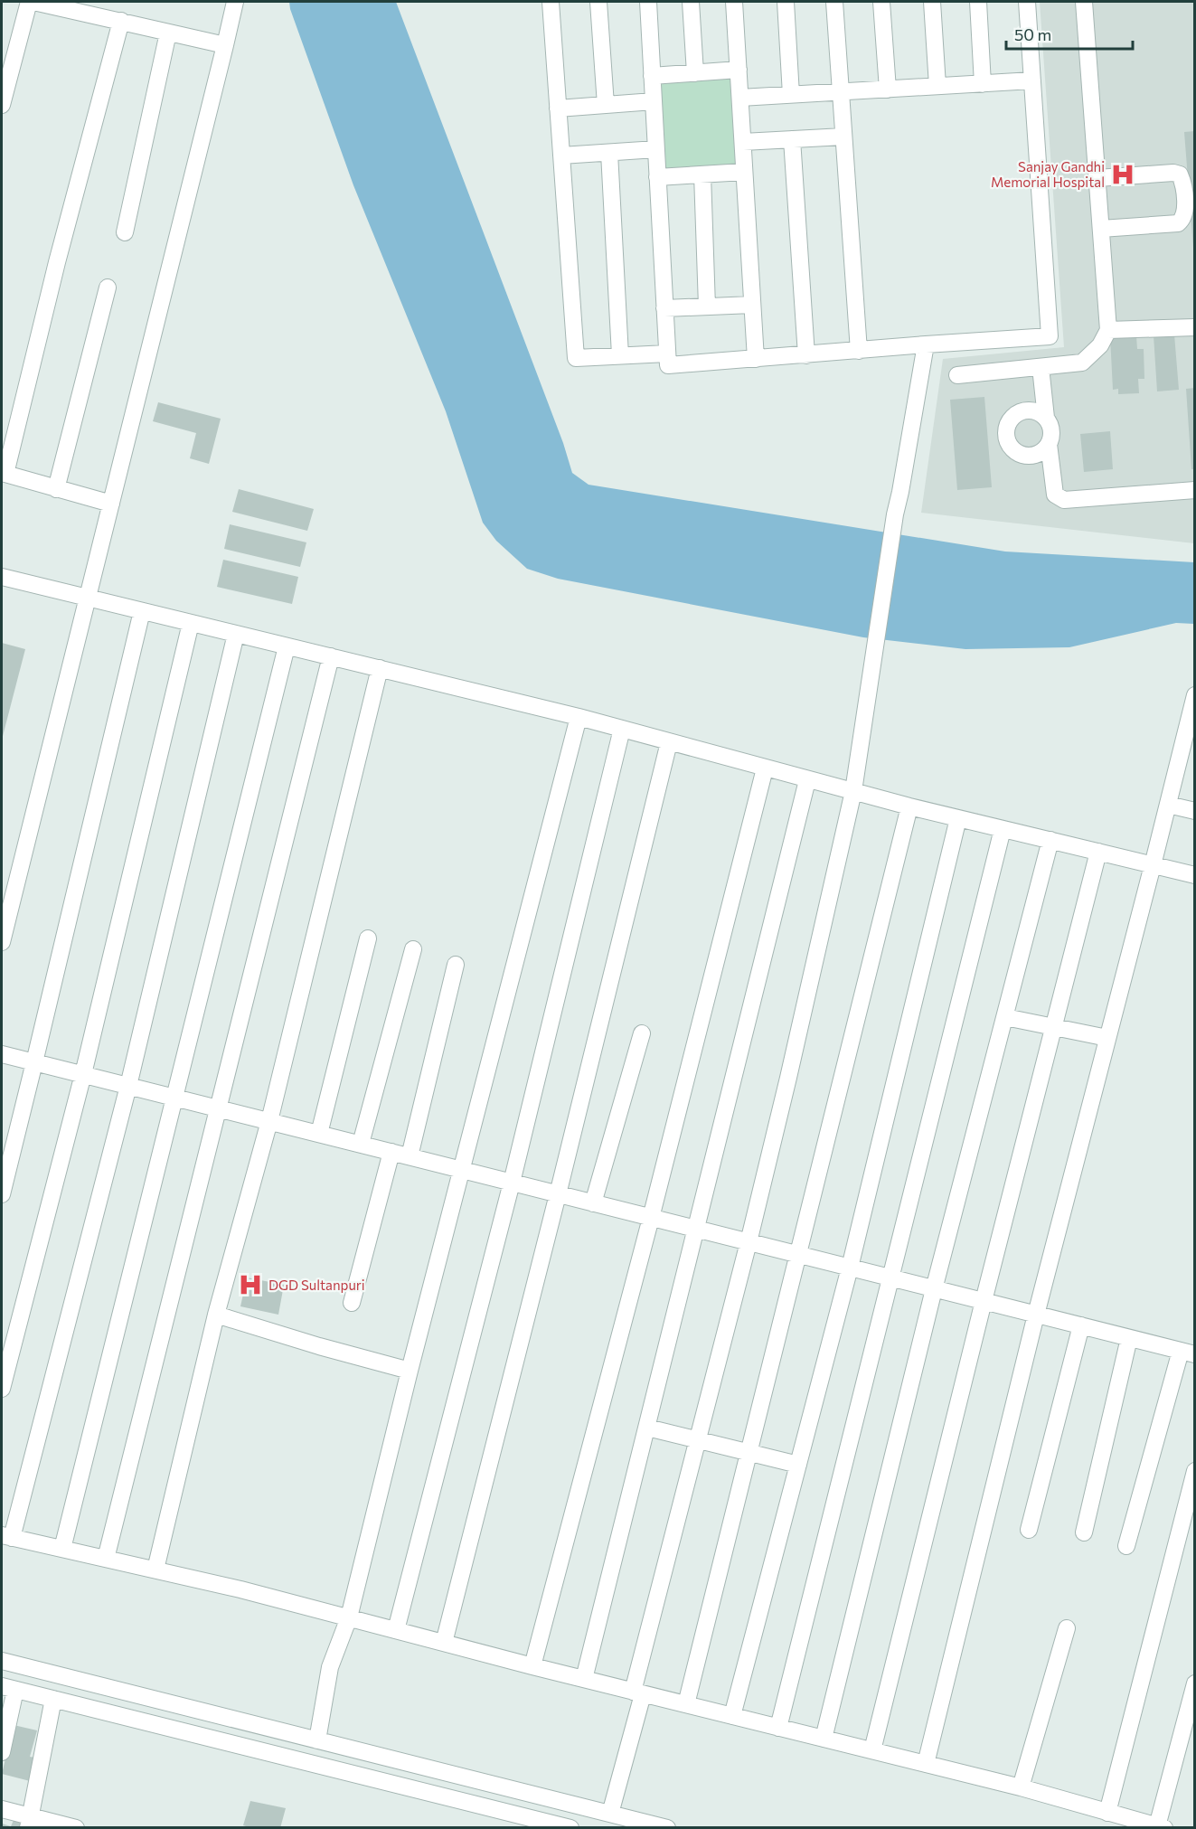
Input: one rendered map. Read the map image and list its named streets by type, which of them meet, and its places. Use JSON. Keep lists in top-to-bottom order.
{
  "places": {
    "hospital": ["Sanjay Gandhi Memorial Hospital", "DGD Sultanpuri"]
  },
  "scale_bar": "50 m"
}
